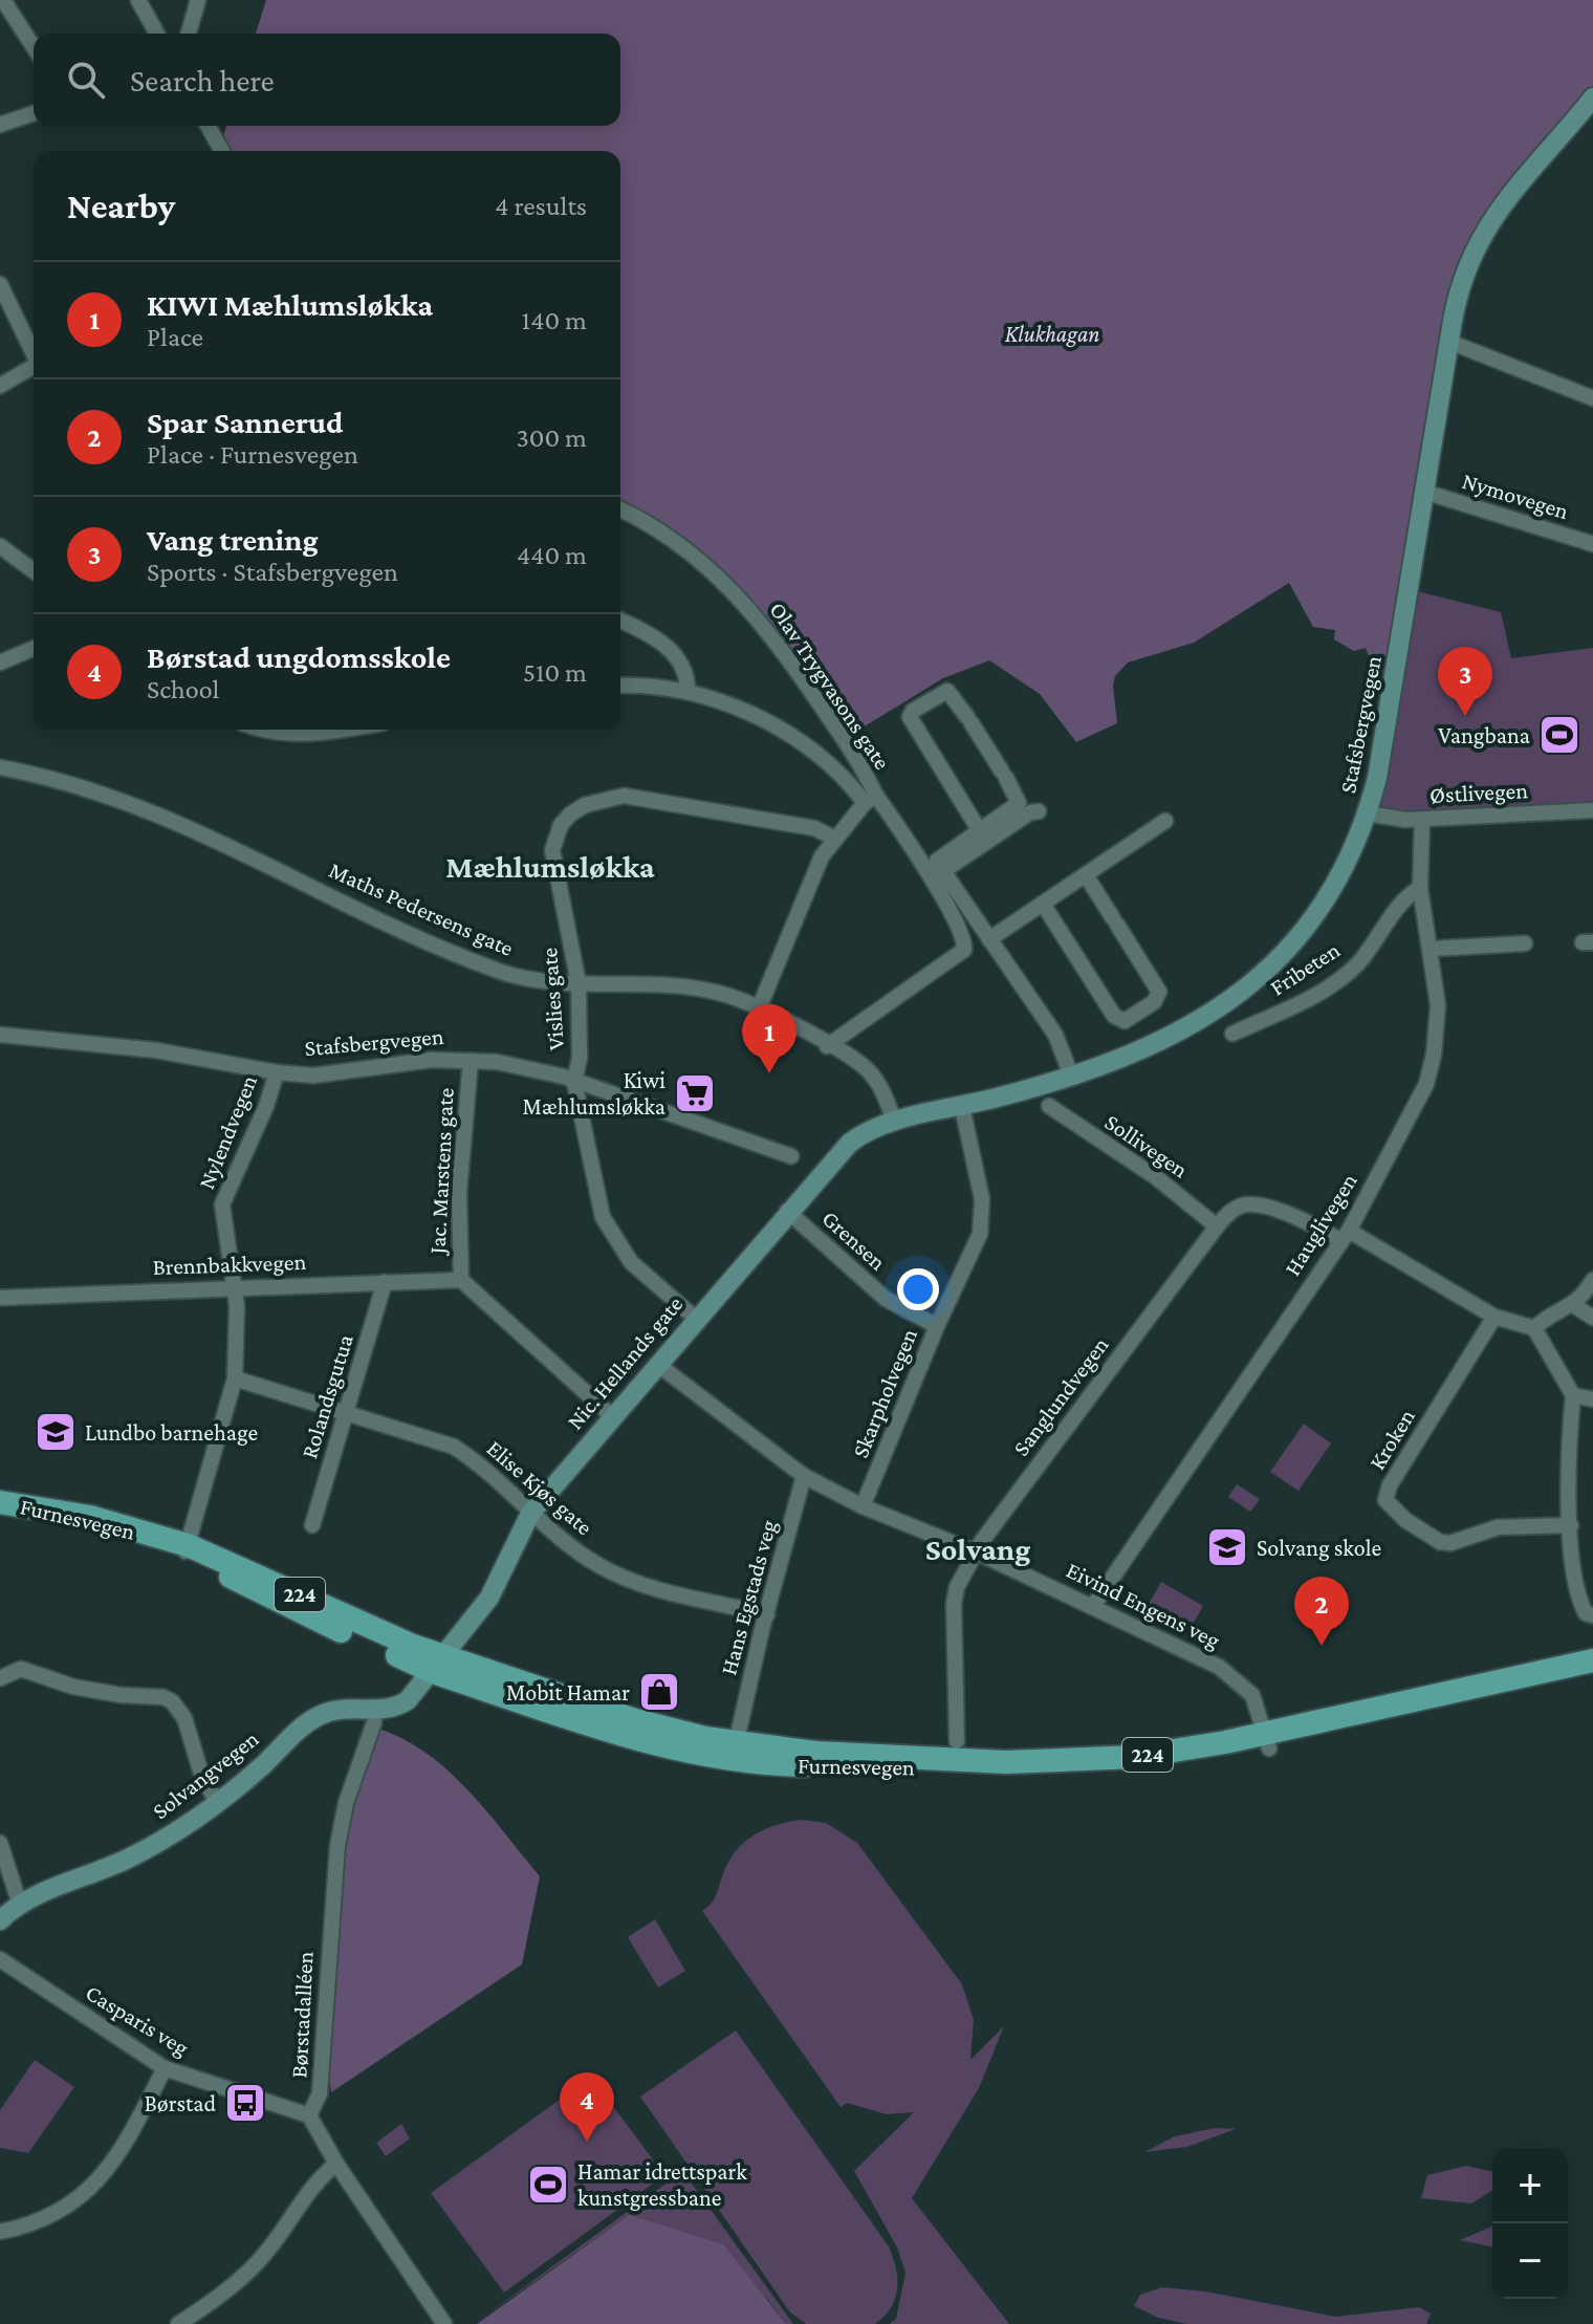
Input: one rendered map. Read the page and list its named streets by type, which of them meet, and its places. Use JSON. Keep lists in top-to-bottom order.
{
  "streets": {
    "main road": [
      "Stafsbergvegen",
      "Nic. Hellands gate",
      "Furnesvegen",
      "224",
      "Solvangvegen"
    ],
    "street": [
      "Nymovegen",
      "Olav Trygvasons gate",
      "Østlivegen",
      "Maths Pedersens gate",
      "Fribeten",
      "Vislies gate",
      "Nylendvegen",
      "Sollivegen",
      "Jac. Marstens gate",
      "Hauglivegen",
      "Grensen",
      "Brennbakkvegen",
      "Skarpholvegen",
      "Rolandsgutua",
      "Sanglundvegen",
      "Kroken",
      "Elise Kjøs gate",
      "Hans Egstads veg",
      "Eivind Engens veg",
      "Børstadalléen",
      "Casparis veg"
    ]
  },
  "crossings": [
    ["Nymovegen", "Stafsbergvegen"],
    ["Stafsbergvegen", "Østlivegen"],
    ["Stafsbergvegen", "Maths Pedersens gate"],
    ["Stafsbergvegen", "Vislies gate"],
    ["Stafsbergvegen", "Nylendvegen"],
    ["Stafsbergvegen", "Jac. Marstens gate"],
    ["Stafsbergvegen", "Nic. Hellands gate"],
    ["Stafsbergvegen", "Skarpholvegen"],
    ["Østlivegen", "Hauglivegen"],
    ["Maths Pedersens gate", "Vislies gate"],
    ["Maths Pedersens gate", "Nic. Hellands gate"],
    ["Fribeten", "Hauglivegen"],
    ["Vislies gate", "Nic. Hellands gate"],
    ["Nylendvegen", "Brennbakkvegen"],
    ["Nylendvegen", "Elise Kjøs gate"],
    ["Nylendvegen", "Furnesvegen"],
    ["Sollivegen", "Sanglundvegen"],
    ["Jac. Marstens gate", "Brennbakkvegen"],
    ["Jac. Marstens gate", "Nic. Hellands gate"],
    ["Hauglivegen", "Sanglundvegen"],
    ["Hauglivegen", "Eivind Engens veg"],
    ["Grensen", "Nic. Hellands gate"],
    ["Grensen", "Skarpholvegen"],
    ["Brennbakkvegen", "Rolandsgutua"],
    ["Nic. Hellands gate", "Elise Kjøs gate"],
    ["Nic. Hellands gate", "Furnesvegen"],
    ["Nic. Hellands gate", "Eivind Engens veg"],
    ["Nic. Hellands gate", "Solvangvegen"],
    ["Skarpholvegen", "Eivind Engens veg"],
    ["Rolandsgutua", "Elise Kjøs gate"],
    ["Sanglundvegen", "Kroken"],
    ["Sanglundvegen", "Eivind Engens veg"],
    ["Elise Kjøs gate", "Hans Egstads veg"],
    ["Furnesvegen", "Eivind Engens veg"],
    ["Furnesvegen", "Solvangvegen"],
    ["Hans Egstads veg", "Eivind Engens veg"],
    ["Børstadalléen", "Casparis veg"]
  ],
  "districts": ["Mæhlumsløkka", "Solvang"],
  "parks": ["Klukhagan"],
  "places": {
    "sports": ["Vangbana", "Hamar idrettspark kunstgressbane"],
    "supermarket": ["Kiwi Mæhlumsløkka"],
    "school or university": ["Lundbo barnehage", "Solvang skole"],
    "shop": ["Mobit Hamar"],
    "bus stop": ["Børstad"]
  },
  "page": {
    "search": "Search here",
    "heading": ["Nearby", "4 results"],
    "list": [
      {
        "mark": "1",
        "name": "KIWI Mæhlumsløkka",
        "note": "Place",
        "value": "140 m"
      },
      {
        "mark": "2",
        "name": "Spar Sannerud",
        "note": "Place · Furnesvegen",
        "value": "300 m"
      },
      {
        "mark": "3",
        "name": "Vang trening",
        "note": "Sports · Stafsbergvegen",
        "value": "440 m"
      },
      {
        "mark": "4",
        "name": "Børstad ungdomsskole",
        "note": "School",
        "value": "510 m"
      }
    ],
    "pins": [
      "3",
      "1",
      "2",
      "4"
    ],
    "map_buttons": ["+", "−"]
  }
}
